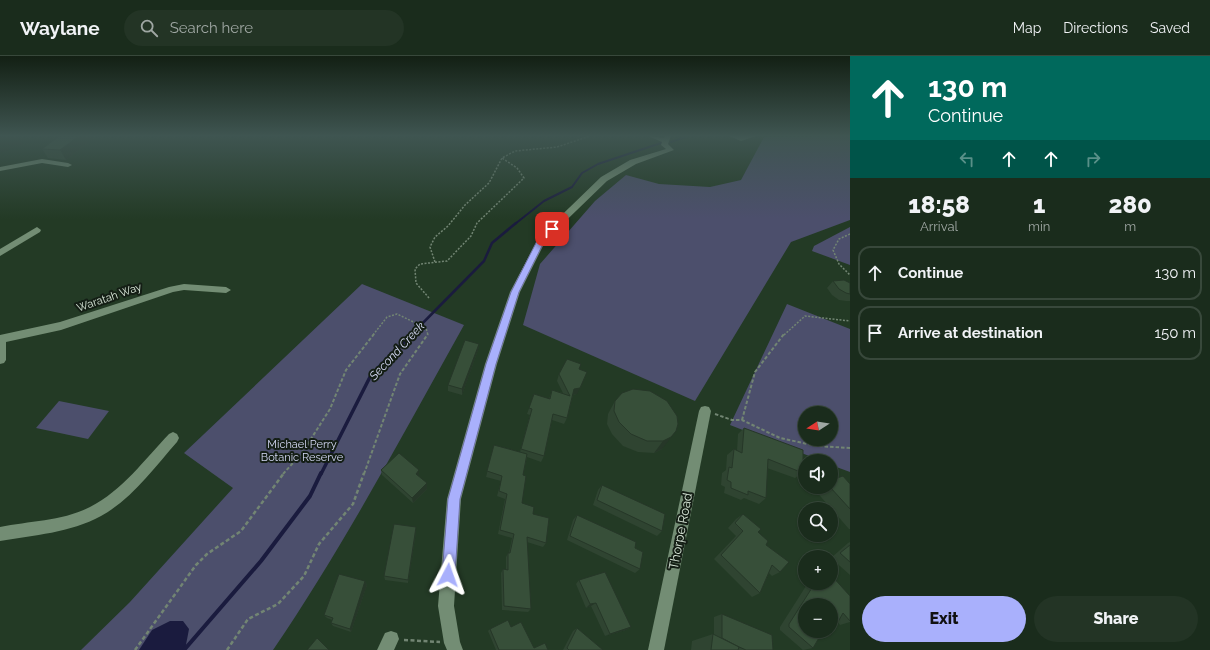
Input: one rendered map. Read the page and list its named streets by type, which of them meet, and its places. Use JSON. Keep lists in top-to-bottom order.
{
  "streets": {
    "street": ["Waratah Way", "Thorpe Road"]
  },
  "water": ["Second Creek"],
  "parks": ["Michael Perry Botanic Reserve"],
  "north": "left",
  "page": {
    "header": "Waylane",
    "search": "Search here",
    "nav": ["Map", "Directions", "Saved"],
    "turn": ["130 m", "Continue"],
    "eta": [
      "18:58",
      "Arrival",
      "1",
      "min",
      "280",
      "m"
    ],
    "list": [
      {
        "name": "Continue",
        "value": "130 m"
      },
      {
        "name": "Arrive at destination",
        "value": "150 m"
      }
    ],
    "map_buttons": ["+", "−"],
    "buttons": ["Exit", "Share"]
  }
}
